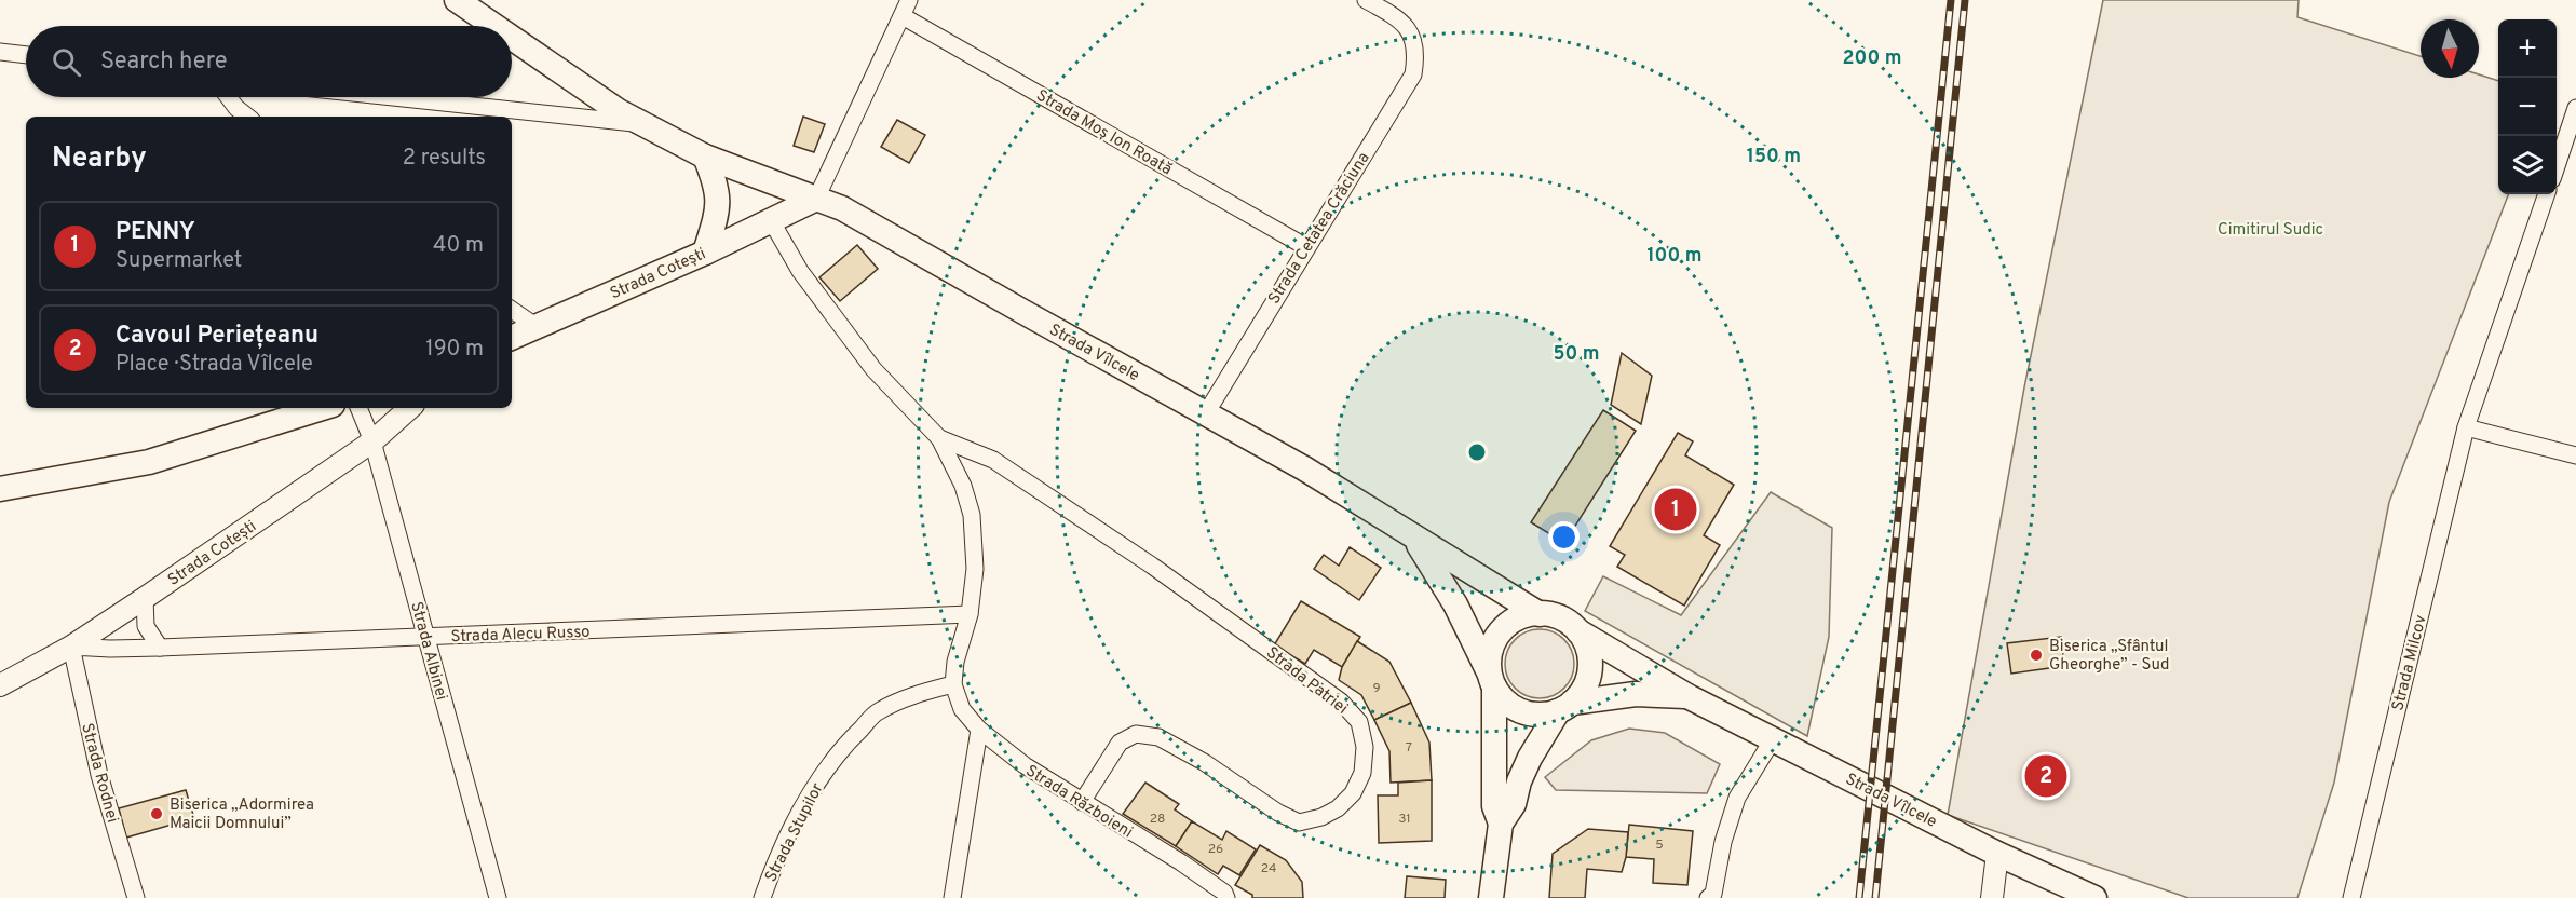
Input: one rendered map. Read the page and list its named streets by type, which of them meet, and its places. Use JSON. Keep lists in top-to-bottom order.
{
  "streets": {
    "main road": ["Strada Cotești", "Strada Vîlcele"],
    "street": [
      "Strada Moș Ion Roată",
      "Strada Cetatea Crăciuna",
      "Strada Alecu Russo",
      "Strada Albinei",
      "Strada Milcov",
      "Strada Patriei",
      "Strada Rodnei",
      "Strada Războieni",
      "Strada Stupilor"
    ]
  },
  "crossings": [
    ["Strada Moș Ion Roată", "Strada Cetatea Crăciuna"],
    ["Strada Cetatea Crăciuna", "Strada Vîlcele"],
    ["Strada Cotești", "Strada Alecu Russo"],
    ["Strada Cotești", "Strada Albinei"],
    ["Strada Cotești", "Strada Rodnei"],
    ["Strada Alecu Russo", "Strada Albinei"],
    ["Strada Alecu Russo", "Strada Rodnei"],
    ["Strada Patriei", "Strada Războieni"],
    ["Strada Războieni", "Strada Stupilor"]
  ],
  "parks": ["Cimitirul Sudic"],
  "places": ["Biserica „Sfântul Gheorghe” - Sud", "Biserica „Adormirea Maicii Domnului”"],
  "house_numbers": [
    "9",
    "7",
    "28",
    "31",
    "5",
    "26",
    "24"
  ],
  "north": "bottom",
  "page": {
    "map_buttons": ["+", "−"],
    "search": "Search here",
    "heading": ["Nearby", "2 results"],
    "list": [
      {
        "mark": "1",
        "name": "PENNY",
        "note": "Supermarket",
        "value": "40 m"
      },
      {
        "mark": "2",
        "name": "Cavoul Periețeanu",
        "note": "Place · Strada Vîlcele",
        "value": "190 m"
      }
    ],
    "pins": ["1", "2"]
  },
  "rings": [
    "200 m",
    "150 m",
    "100 m",
    "50 m"
  ]
}
